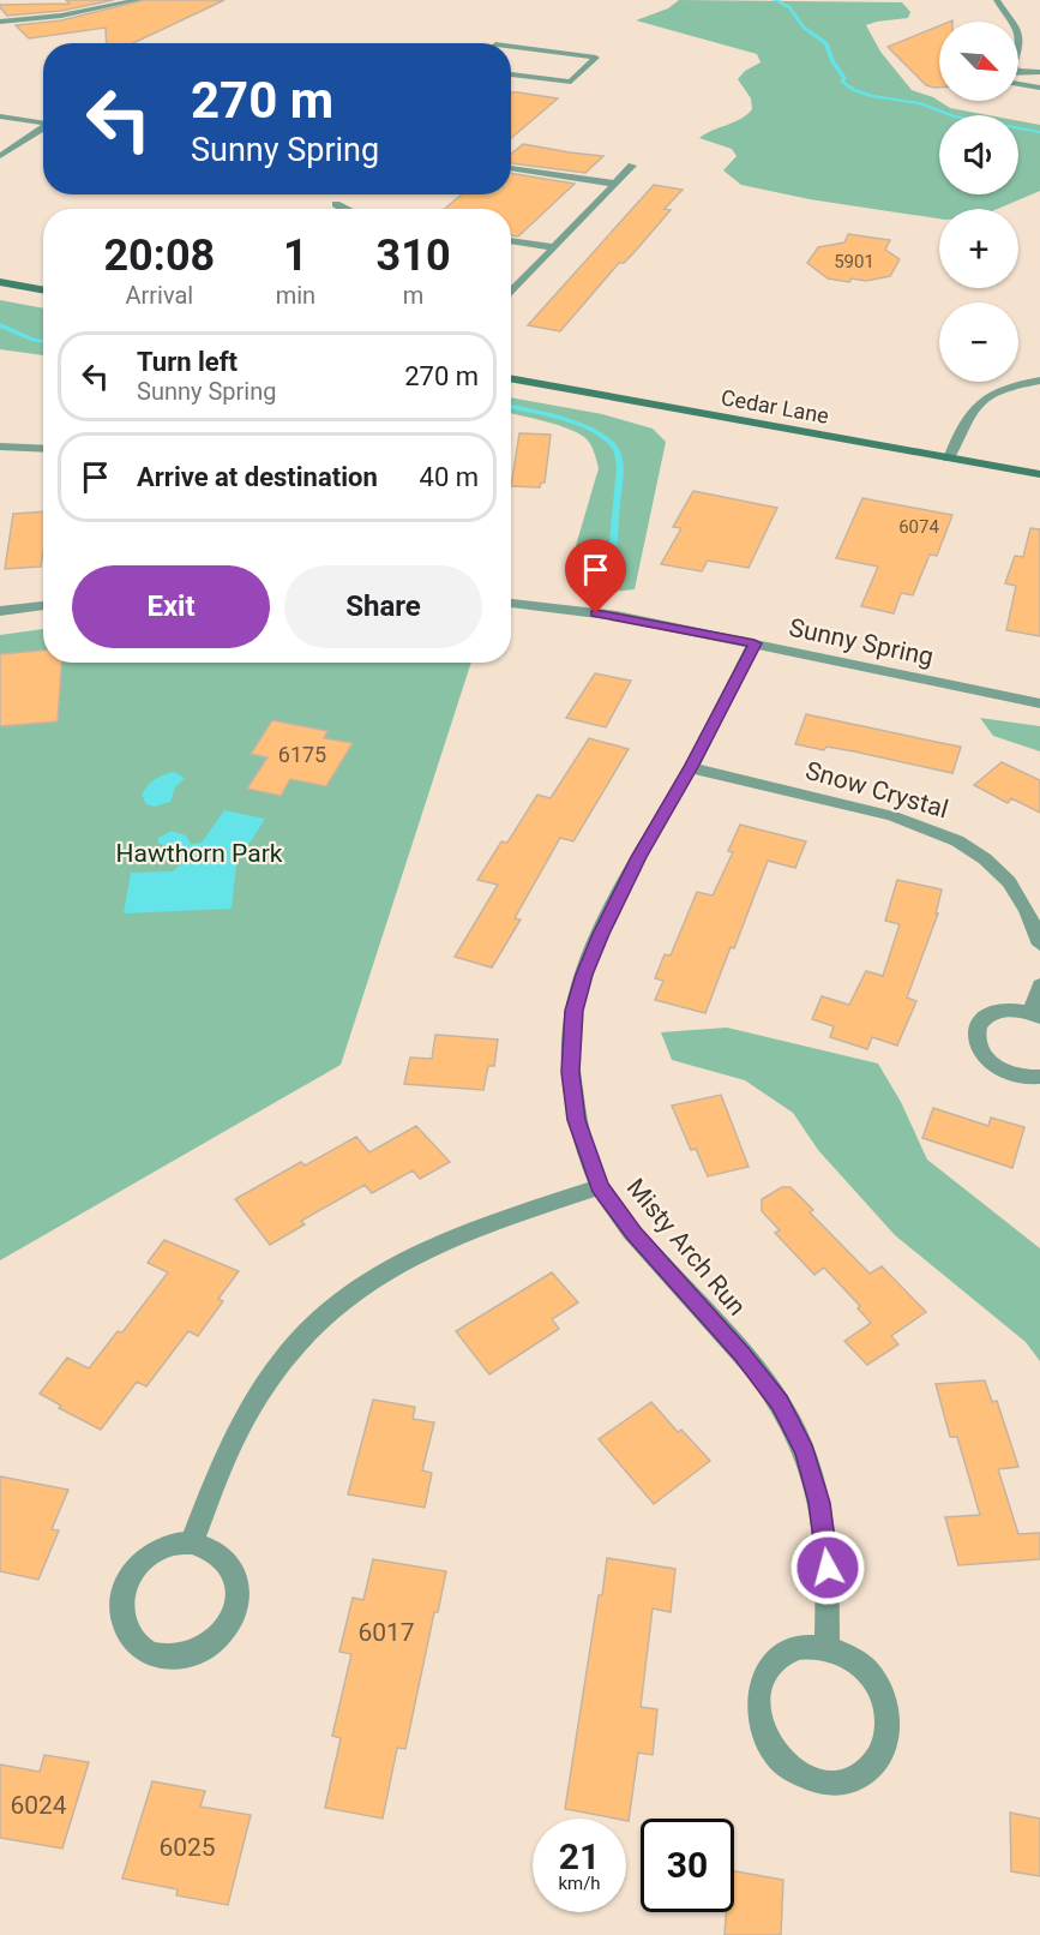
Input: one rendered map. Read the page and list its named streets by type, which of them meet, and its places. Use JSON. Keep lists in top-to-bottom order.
{
  "streets": {
    "main road": ["Cedar Lane"],
    "street": ["Sunny Spring", "Snow Crystal", "Misty Arch Run"]
  },
  "crossings": [
    ["Sunny Spring", "Misty Arch Run"],
    ["Snow Crystal", "Misty Arch Run"]
  ],
  "parks": ["Hawthorn Park"],
  "house_numbers": [
    "5901",
    "6074",
    "6175",
    "6017",
    "6024",
    "6025"
  ],
  "north": "bottom right",
  "page": {
    "map_buttons": ["+", "−"],
    "turn": ["270 m", "Sunny Spring"],
    "eta": [
      "20:08",
      "Arrival",
      "1",
      "min",
      "310",
      "m"
    ],
    "list": [
      {
        "name": "Turn left",
        "note": "Sunny Spring",
        "value": "270 m"
      },
      {
        "name": "Arrive at destination",
        "value": "40 m"
      }
    ],
    "buttons": ["Exit", "Share"],
    "speed": "21 km/h",
    "limit": "30"
  }
}
